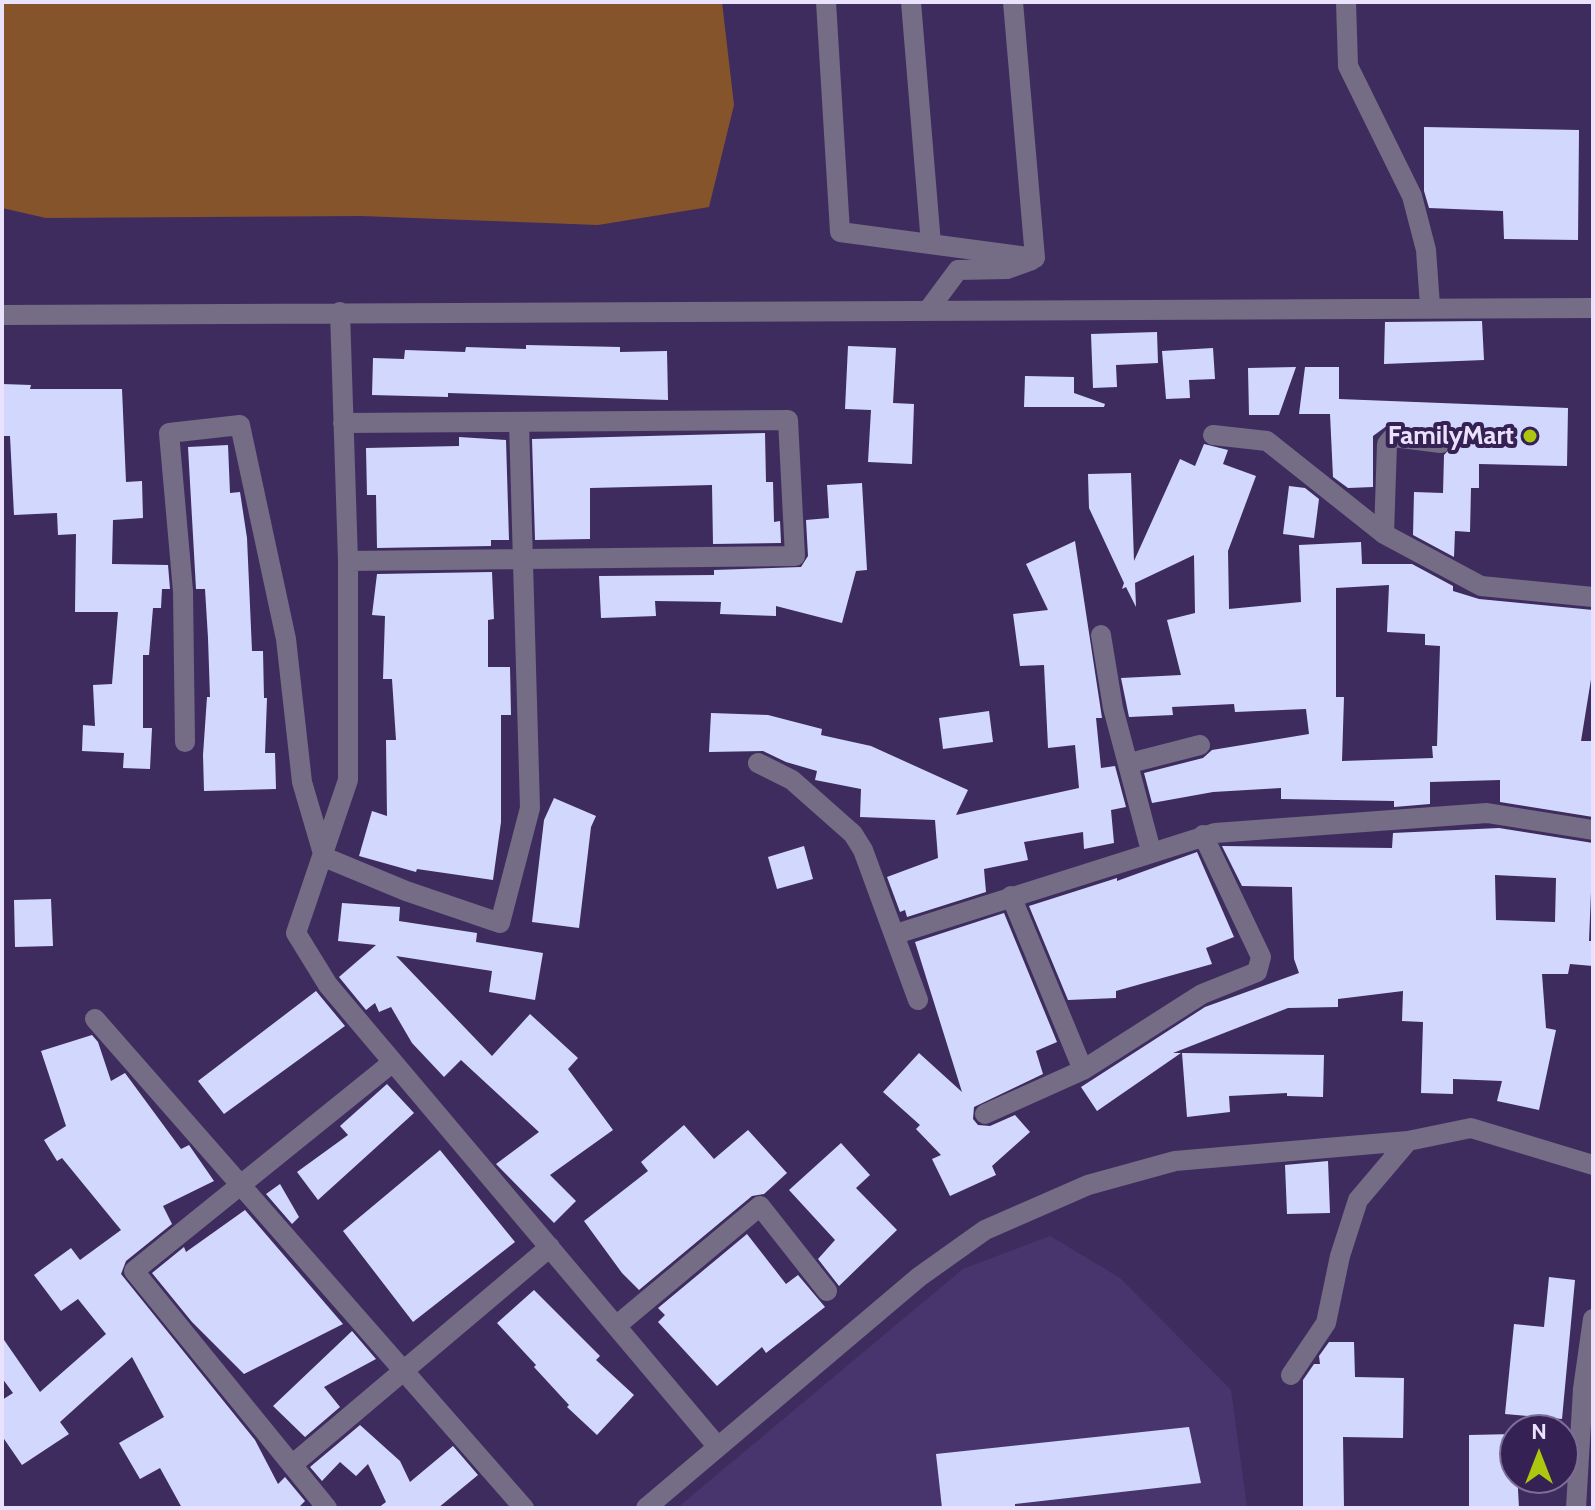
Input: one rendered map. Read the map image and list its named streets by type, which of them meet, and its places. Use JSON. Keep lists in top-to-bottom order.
{
  "places": ["FamilyMart"],
  "north": "top"
}
